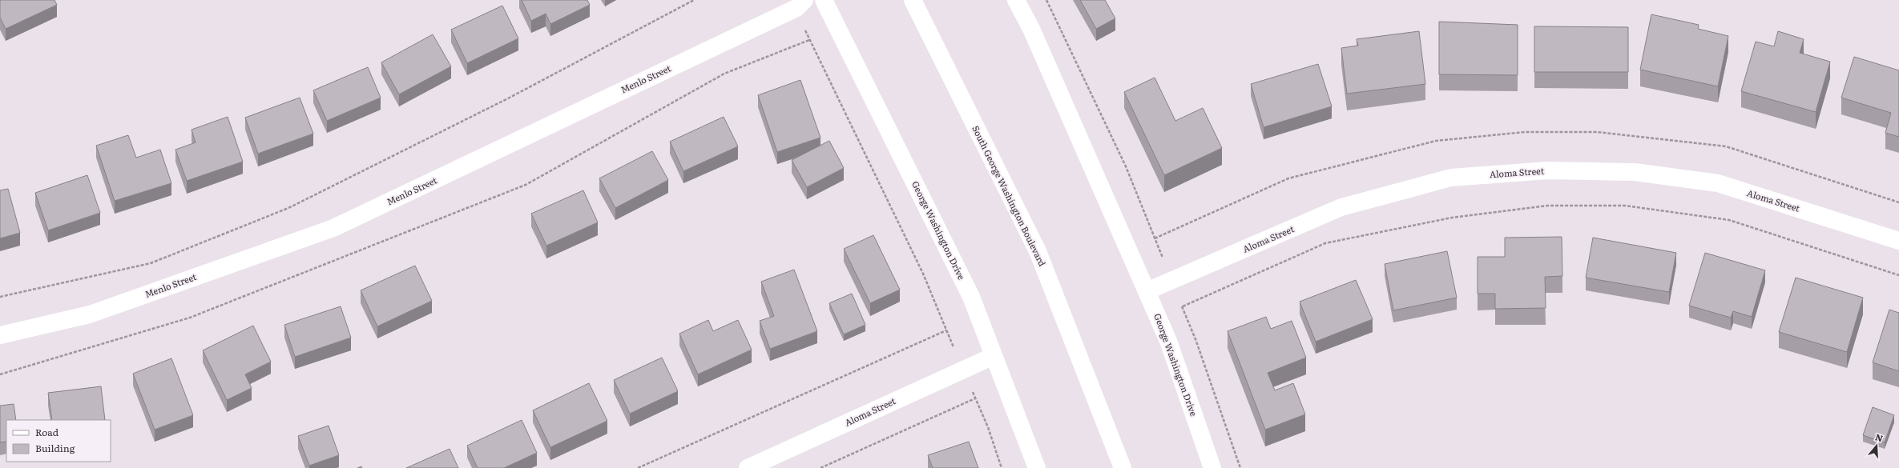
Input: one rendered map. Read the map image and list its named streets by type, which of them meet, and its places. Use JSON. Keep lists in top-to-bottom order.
{
  "streets": {
    "street": [
      "Menlo Street",
      "Aloma Street",
      "South George Washington Boulevard",
      "George Washington Drive"
    ]
  },
  "crossings": [
    ["Aloma Street", "George Washington Drive"]
  ],
  "legend": ["Road", "Building"],
  "north": "top"
}
